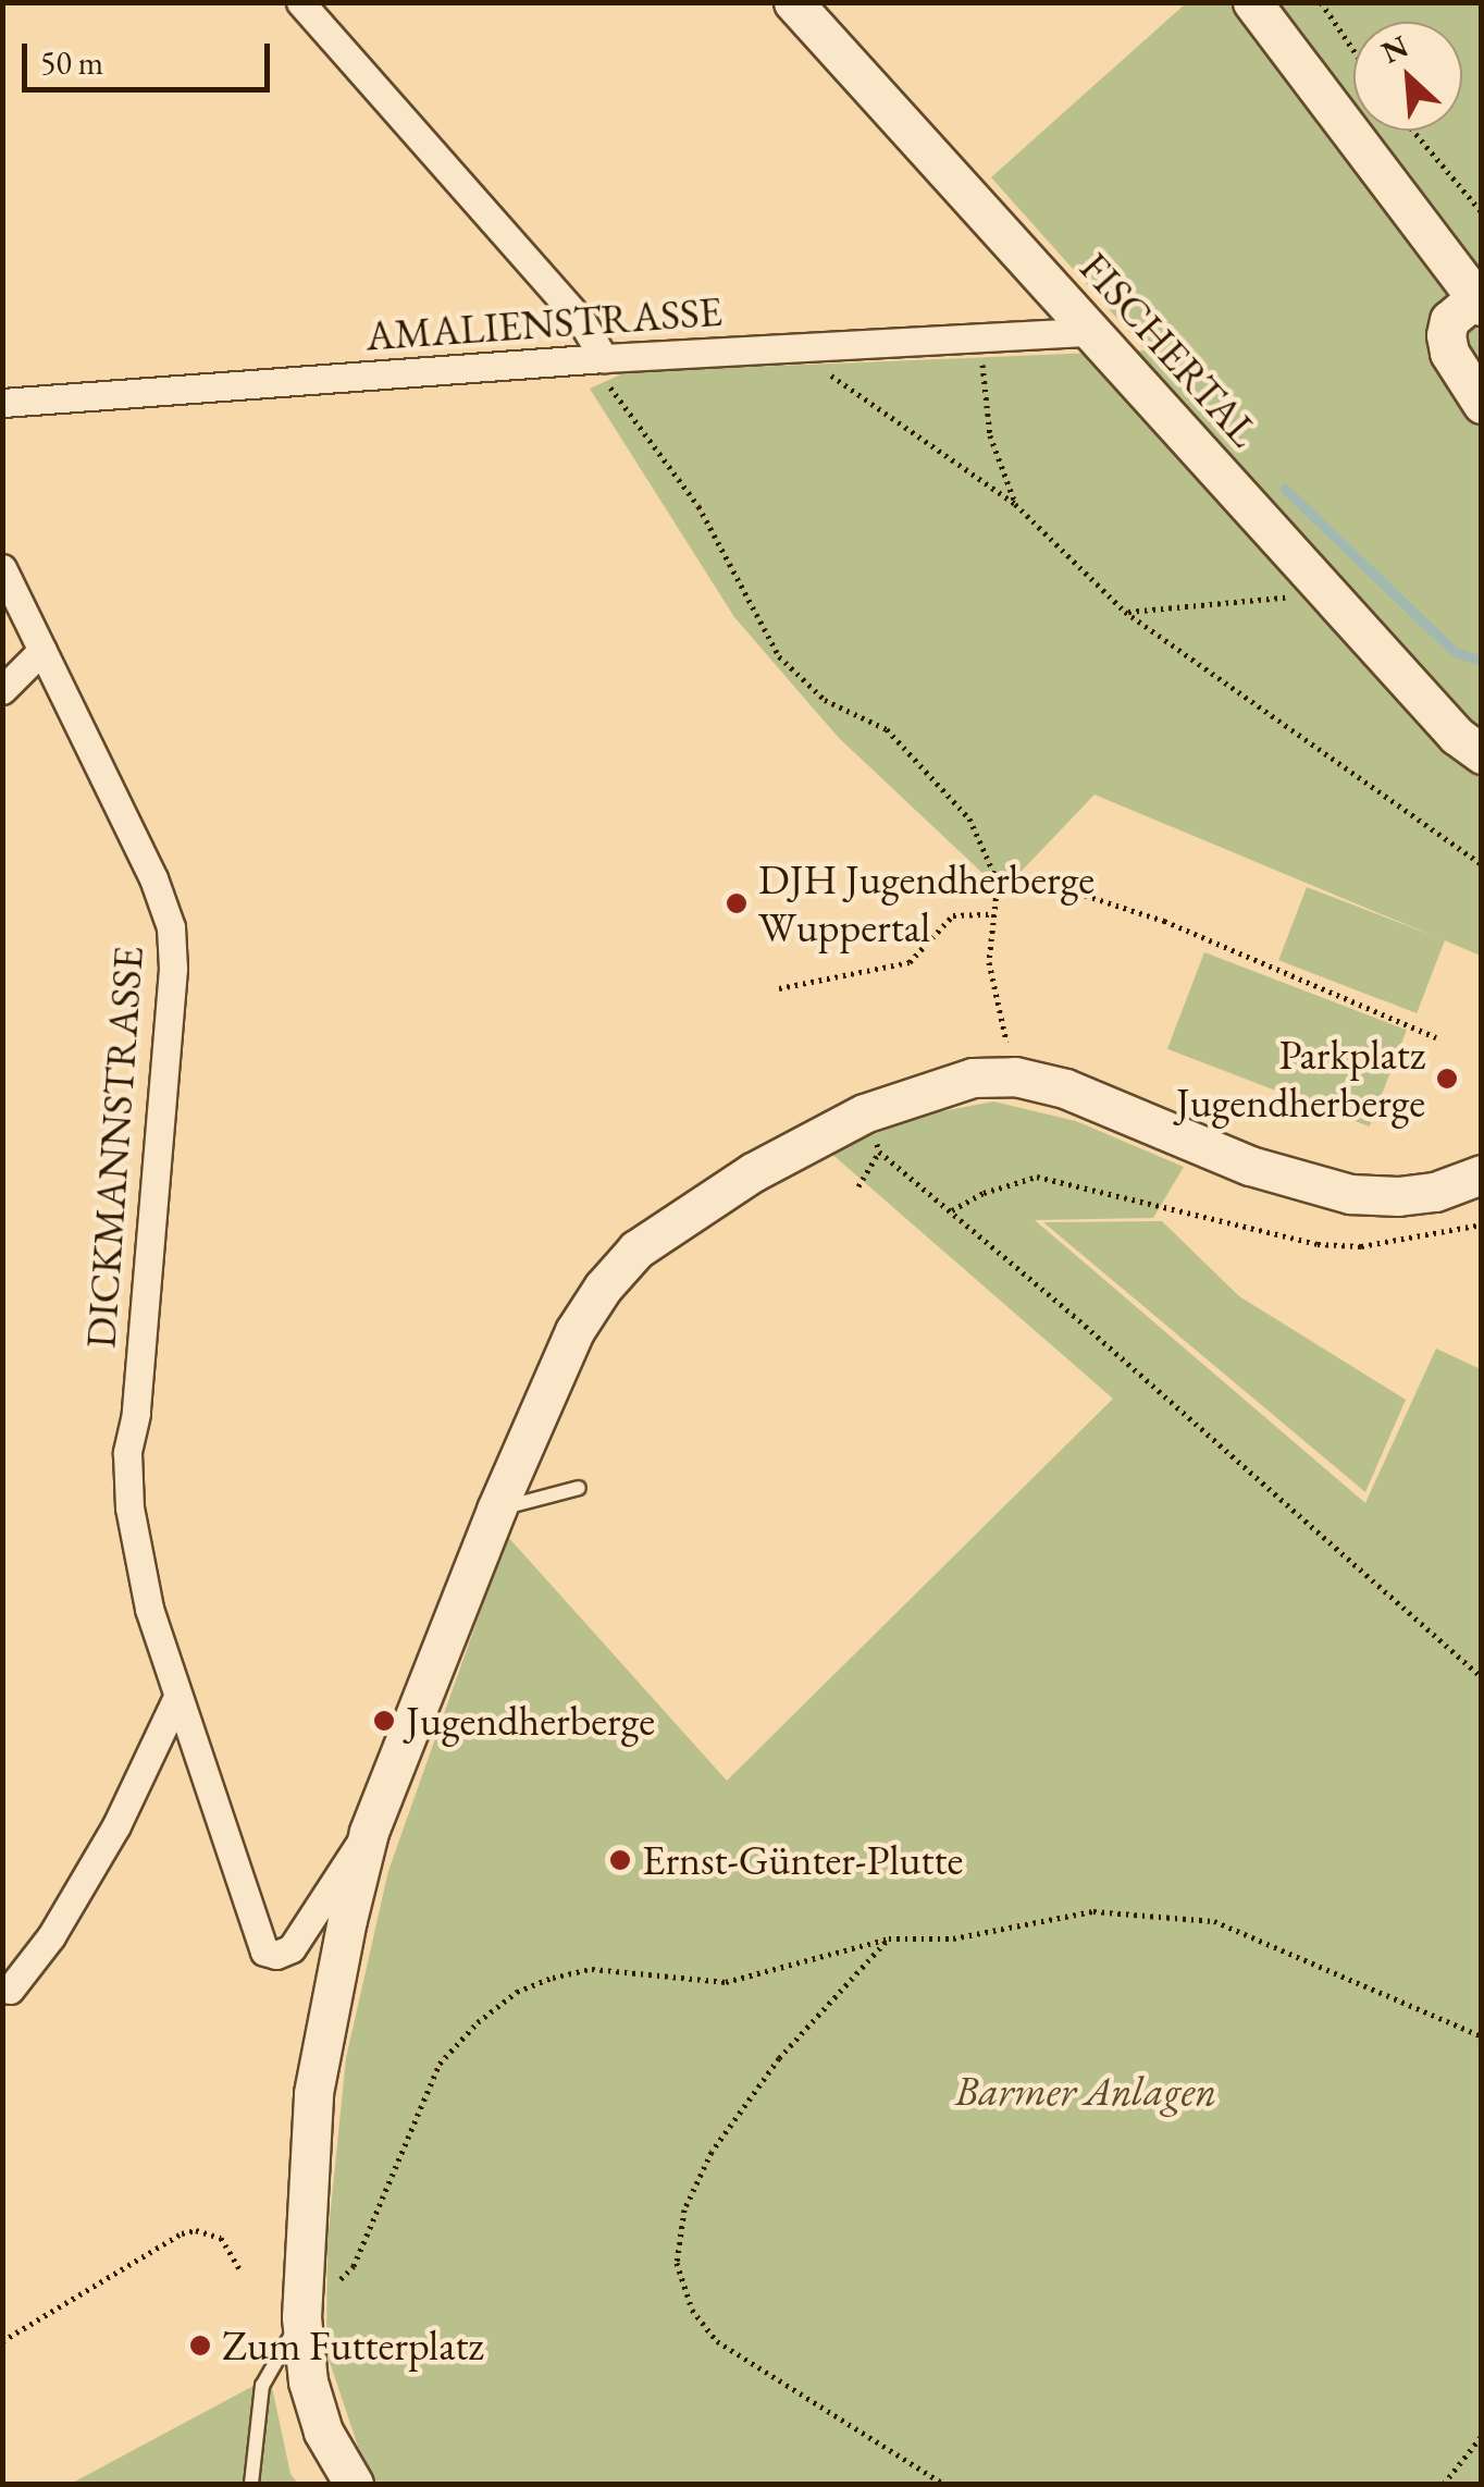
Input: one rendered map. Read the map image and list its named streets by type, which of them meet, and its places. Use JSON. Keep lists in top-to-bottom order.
{
  "streets": {
    "main road": ["FISCHERTAL"],
    "street": ["AMALIENSTRASSE", "DICKMANNSTRASSE"]
  },
  "crossings": [
    ["AMALIENSTRASSE", "FISCHERTAL"]
  ],
  "parks": ["Barmer Anlagen"],
  "places": [
    "DJH Jugendherberge Wuppertal",
    "Parkplatz Jugendherberge",
    "Jugendherberge",
    "Ernst-Günter-Plutte",
    "Zum Futterplatz"
  ],
  "scale_bar": "50 m",
  "north": "top left"
}
